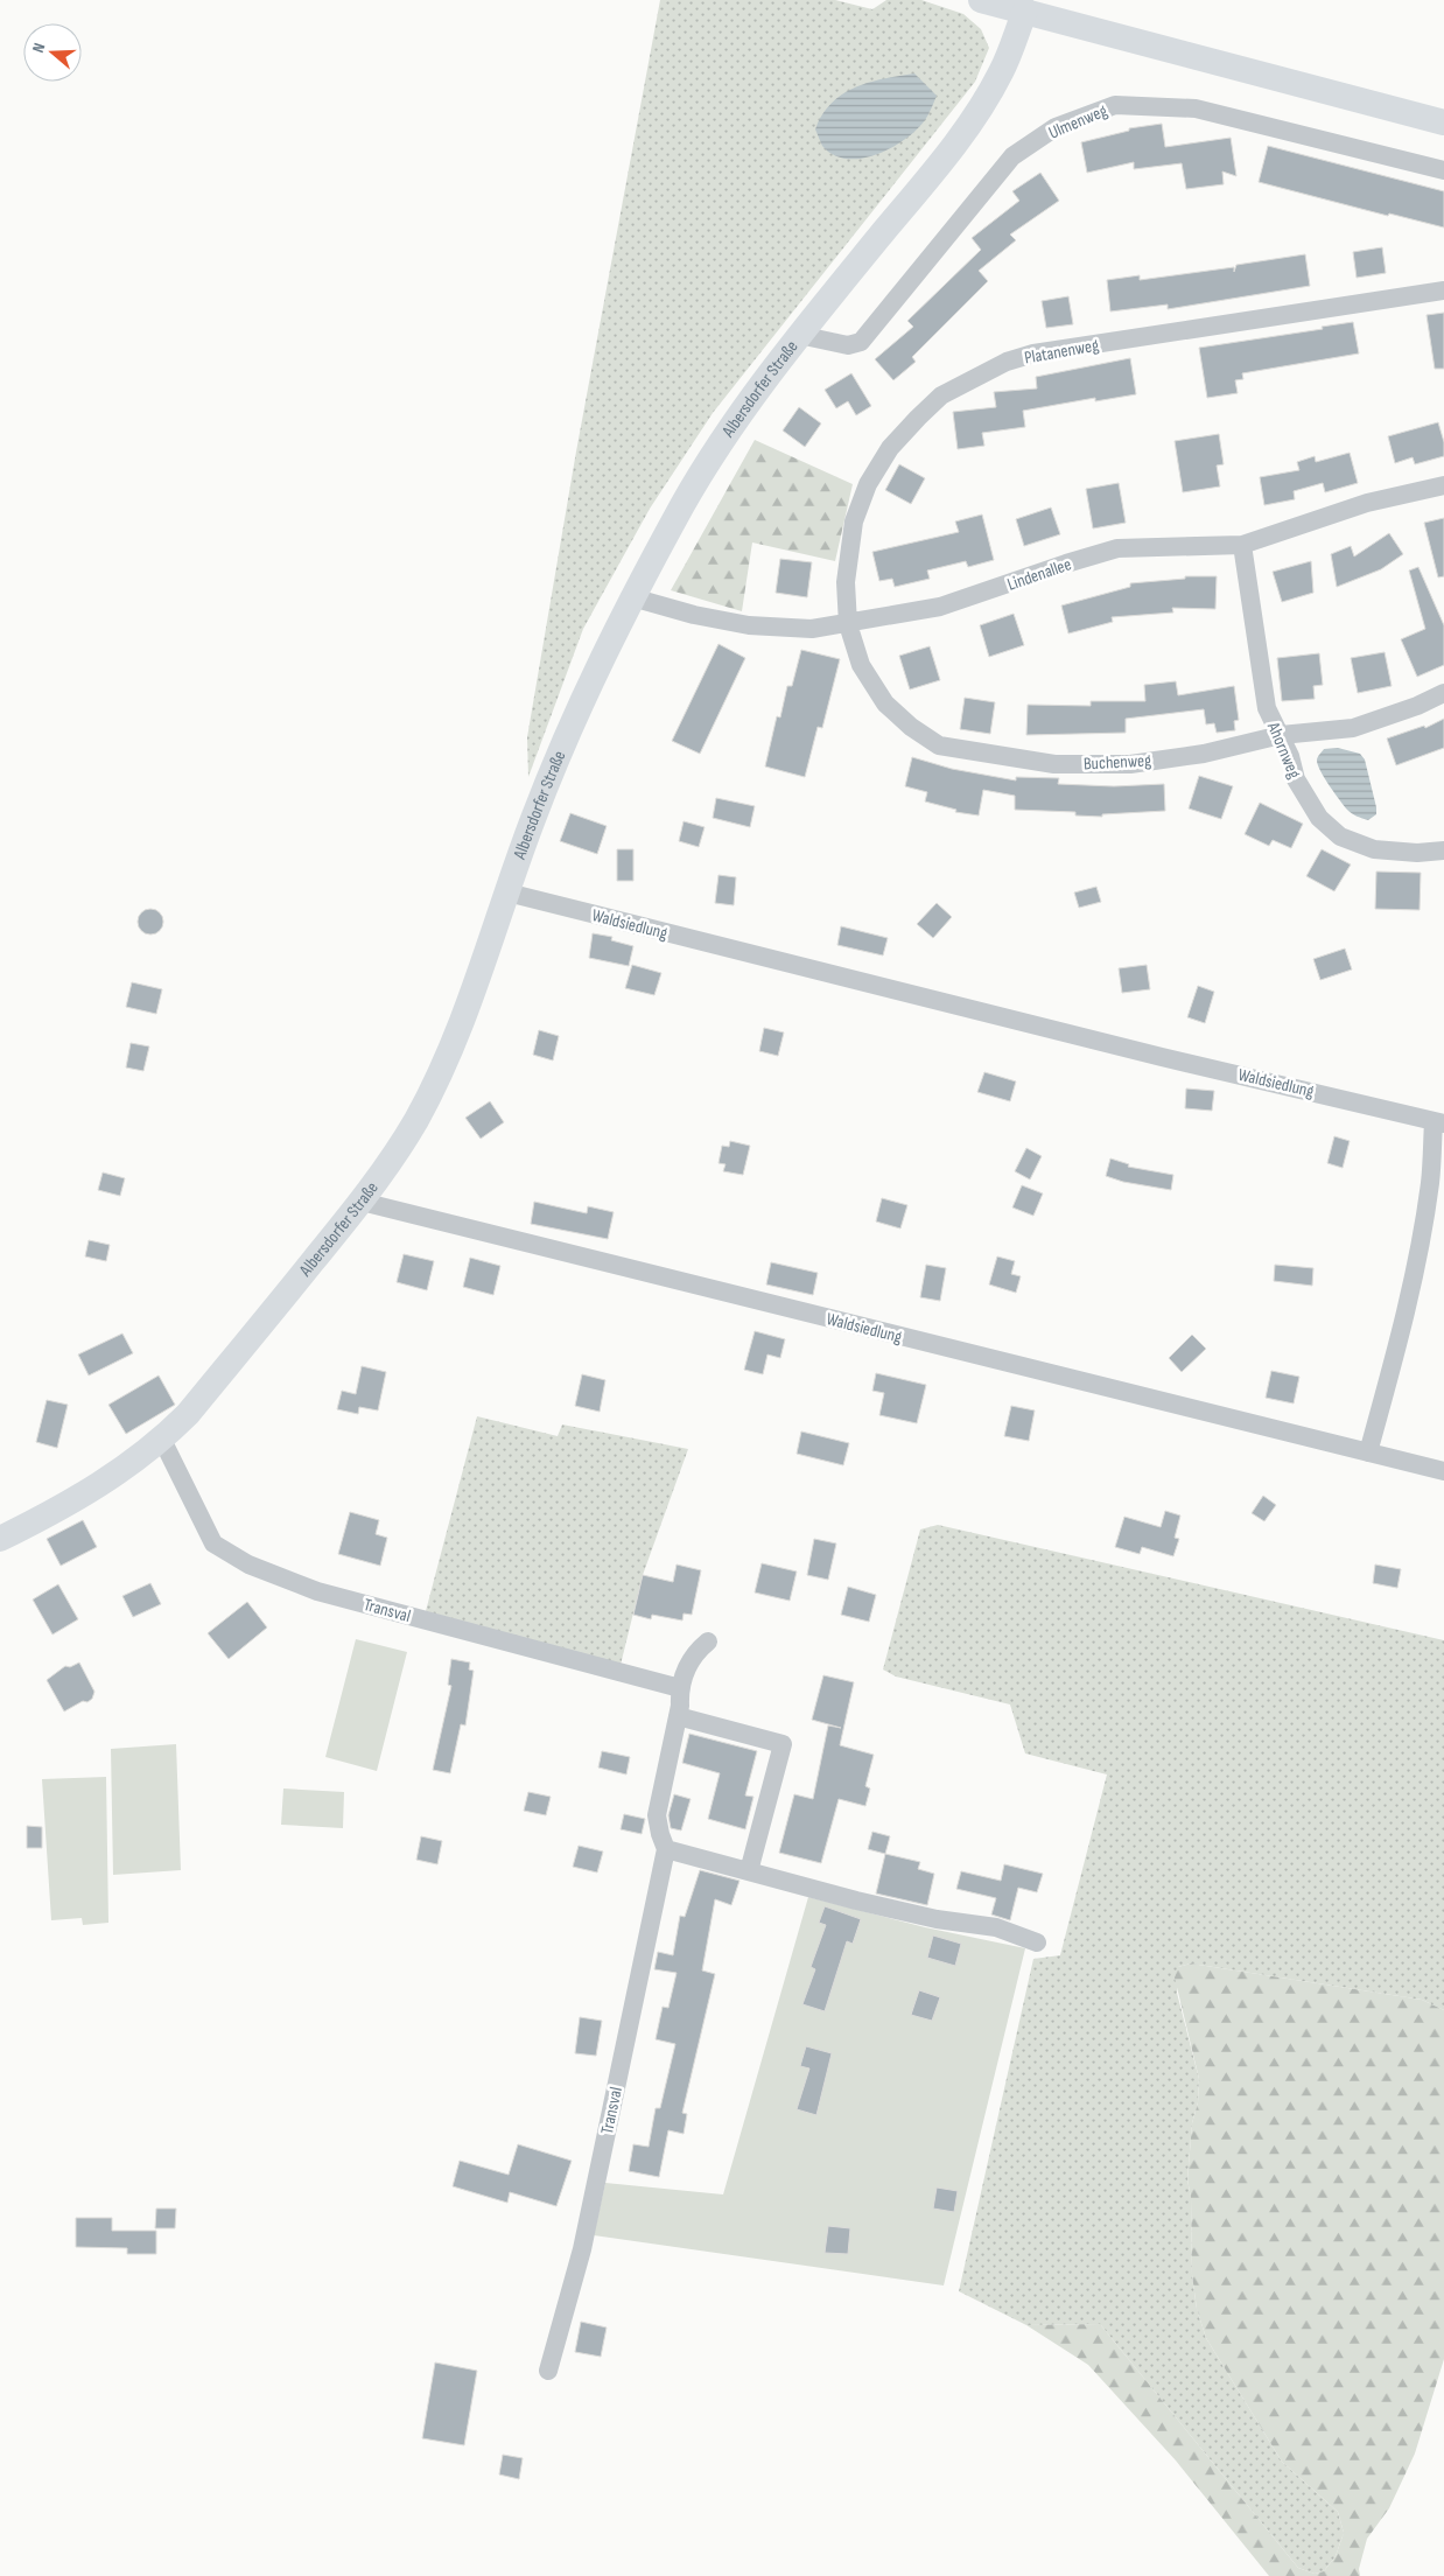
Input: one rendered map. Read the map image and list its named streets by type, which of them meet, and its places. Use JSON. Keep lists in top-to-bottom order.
{
  "streets": {
    "street": [
      "Ulmenweg",
      "Platanenweg",
      "Albersdorfer Straße",
      "Lindenallee",
      "Ahornweg",
      "Buchenweg",
      "Waldsiedlung",
      "Transval"
    ]
  },
  "crossings": [
    ["Ulmenweg", "Albersdorfer Straße"],
    ["Platanenweg", "Lindenallee"],
    ["Platanenweg", "Buchenweg"],
    ["Albersdorfer Straße", "Lindenallee"],
    ["Albersdorfer Straße", "Waldsiedlung"],
    ["Albersdorfer Straße", "Transval"],
    ["Lindenallee", "Ahornweg"],
    ["Lindenallee", "Buchenweg"],
    ["Ahornweg", "Buchenweg"]
  ],
  "north": "left"
}
